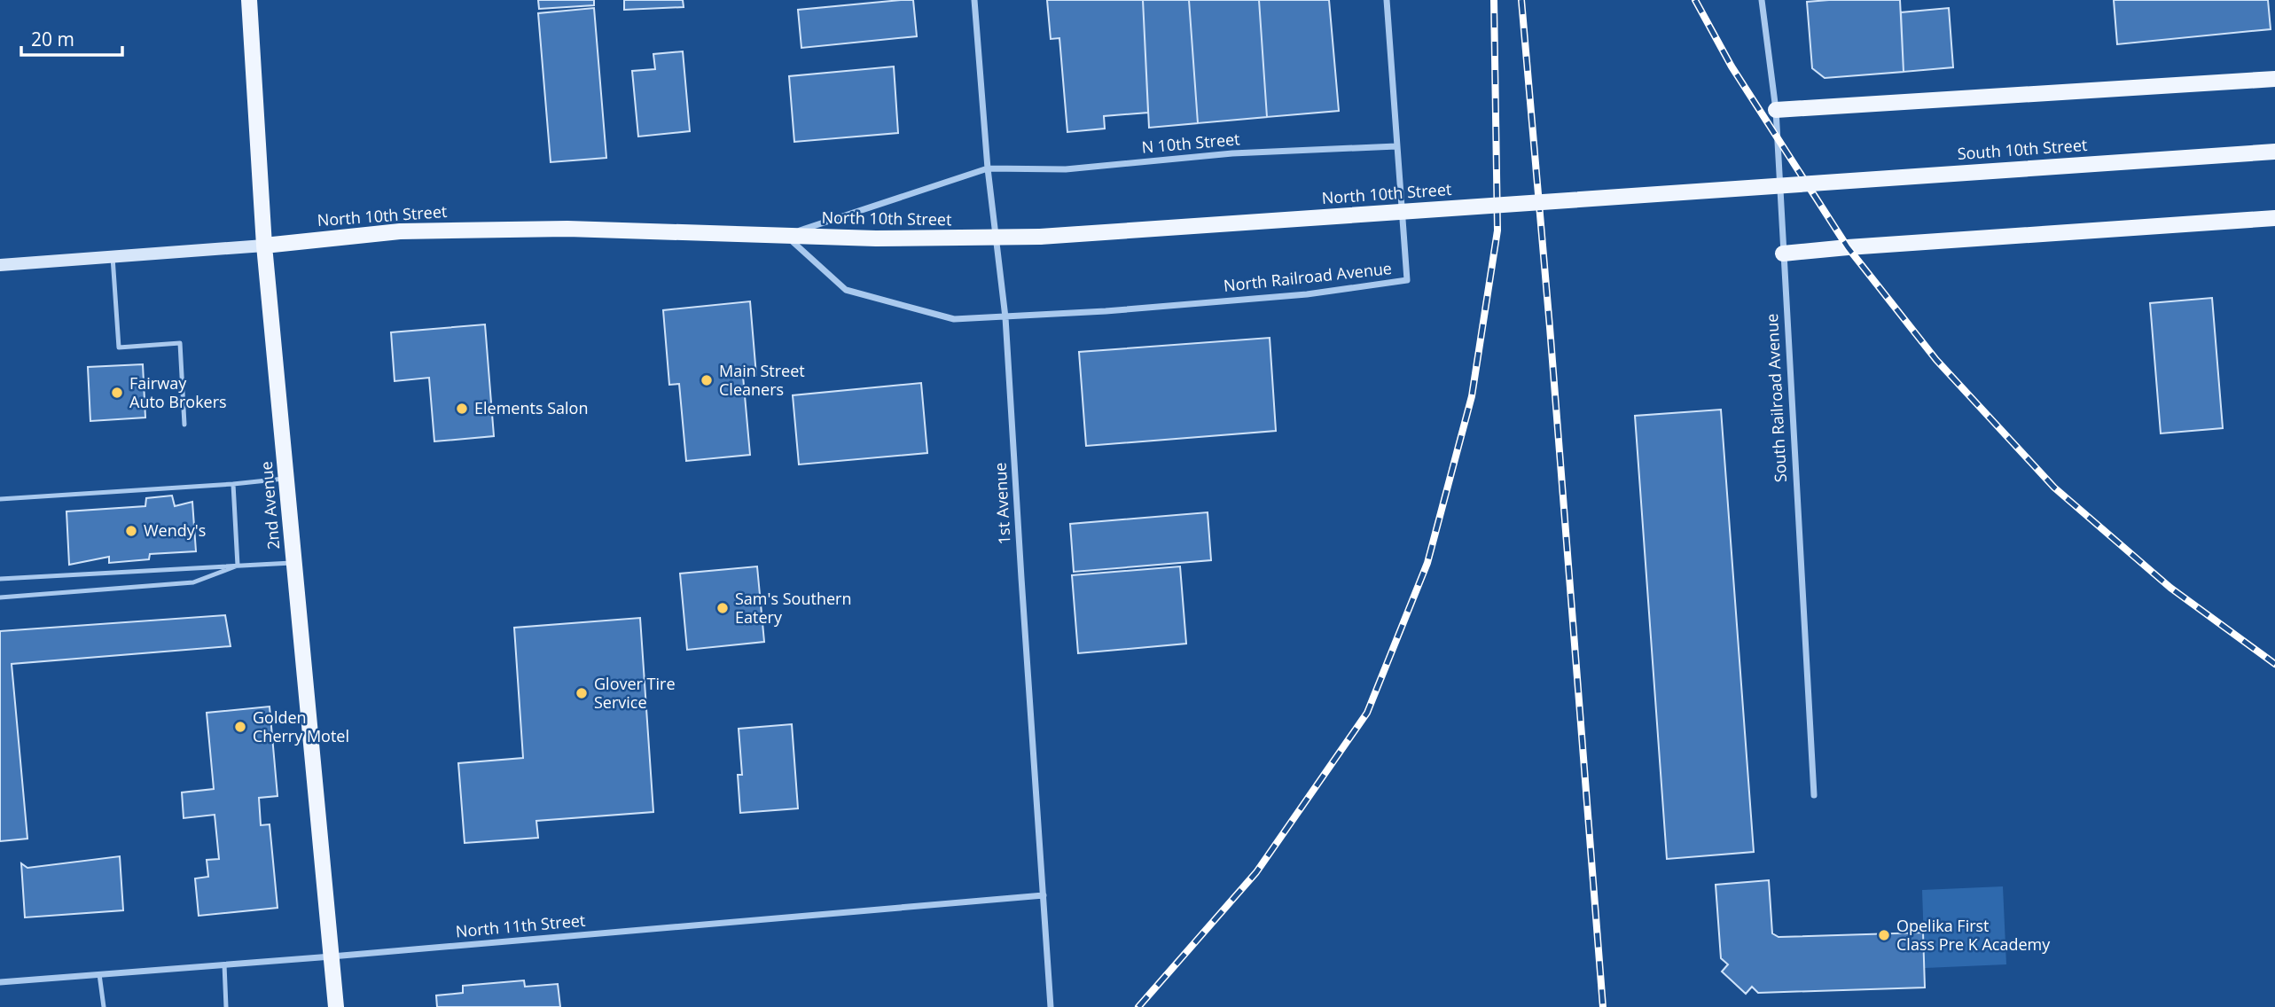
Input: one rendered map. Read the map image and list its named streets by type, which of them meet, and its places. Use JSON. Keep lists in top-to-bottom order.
{
  "streets": {
    "main road": ["South 10th Street", "North 10th Street", "2nd Avenue"],
    "street": [
      "N 10th Street",
      "North Railroad Avenue",
      "South Railroad Avenue",
      "1st Avenue",
      "North 11th Street"
    ]
  },
  "crossings": [
    ["N 10th Street", "North 10th Street"],
    ["N 10th Street", "North Railroad Avenue"],
    ["N 10th Street", "1st Avenue"],
    ["South 10th Street", "North 10th Street"],
    ["North 10th Street", "North Railroad Avenue"],
    ["North 10th Street", "1st Avenue"],
    ["North 10th Street", "2nd Avenue"],
    ["North Railroad Avenue", "1st Avenue"],
    ["1st Avenue", "North 11th Street"],
    ["2nd Avenue", "North 11th Street"]
  ],
  "places": [
    "Main Street Cleaners",
    "Fairway Auto Brokers",
    "Elements Salon",
    "Wendy's",
    "Sam's Southern Eatery",
    "Glover Tire Service",
    "Golden Cherry Motel",
    "Opelika First Class Pre K Academy"
  ],
  "scale_bar": "20 m"
}
